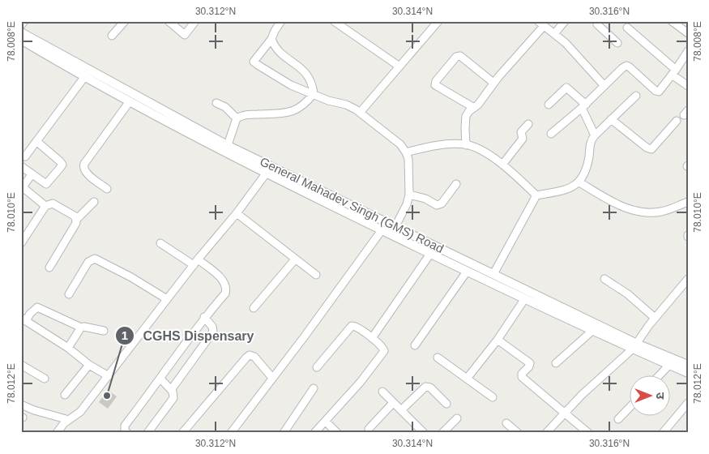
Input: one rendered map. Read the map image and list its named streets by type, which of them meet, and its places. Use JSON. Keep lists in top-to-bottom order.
{
  "streets": {
    "street": ["General Mahadev Singh (GMS) Road"]
  },
  "places": ["CGHS Dispensary"],
  "north": "right",
  "coordinates": [
    "30.312°N",
    "30.314°N",
    "30.316°N",
    "78.008°E",
    "78.010°E",
    "78.012°E"
  ]
}
